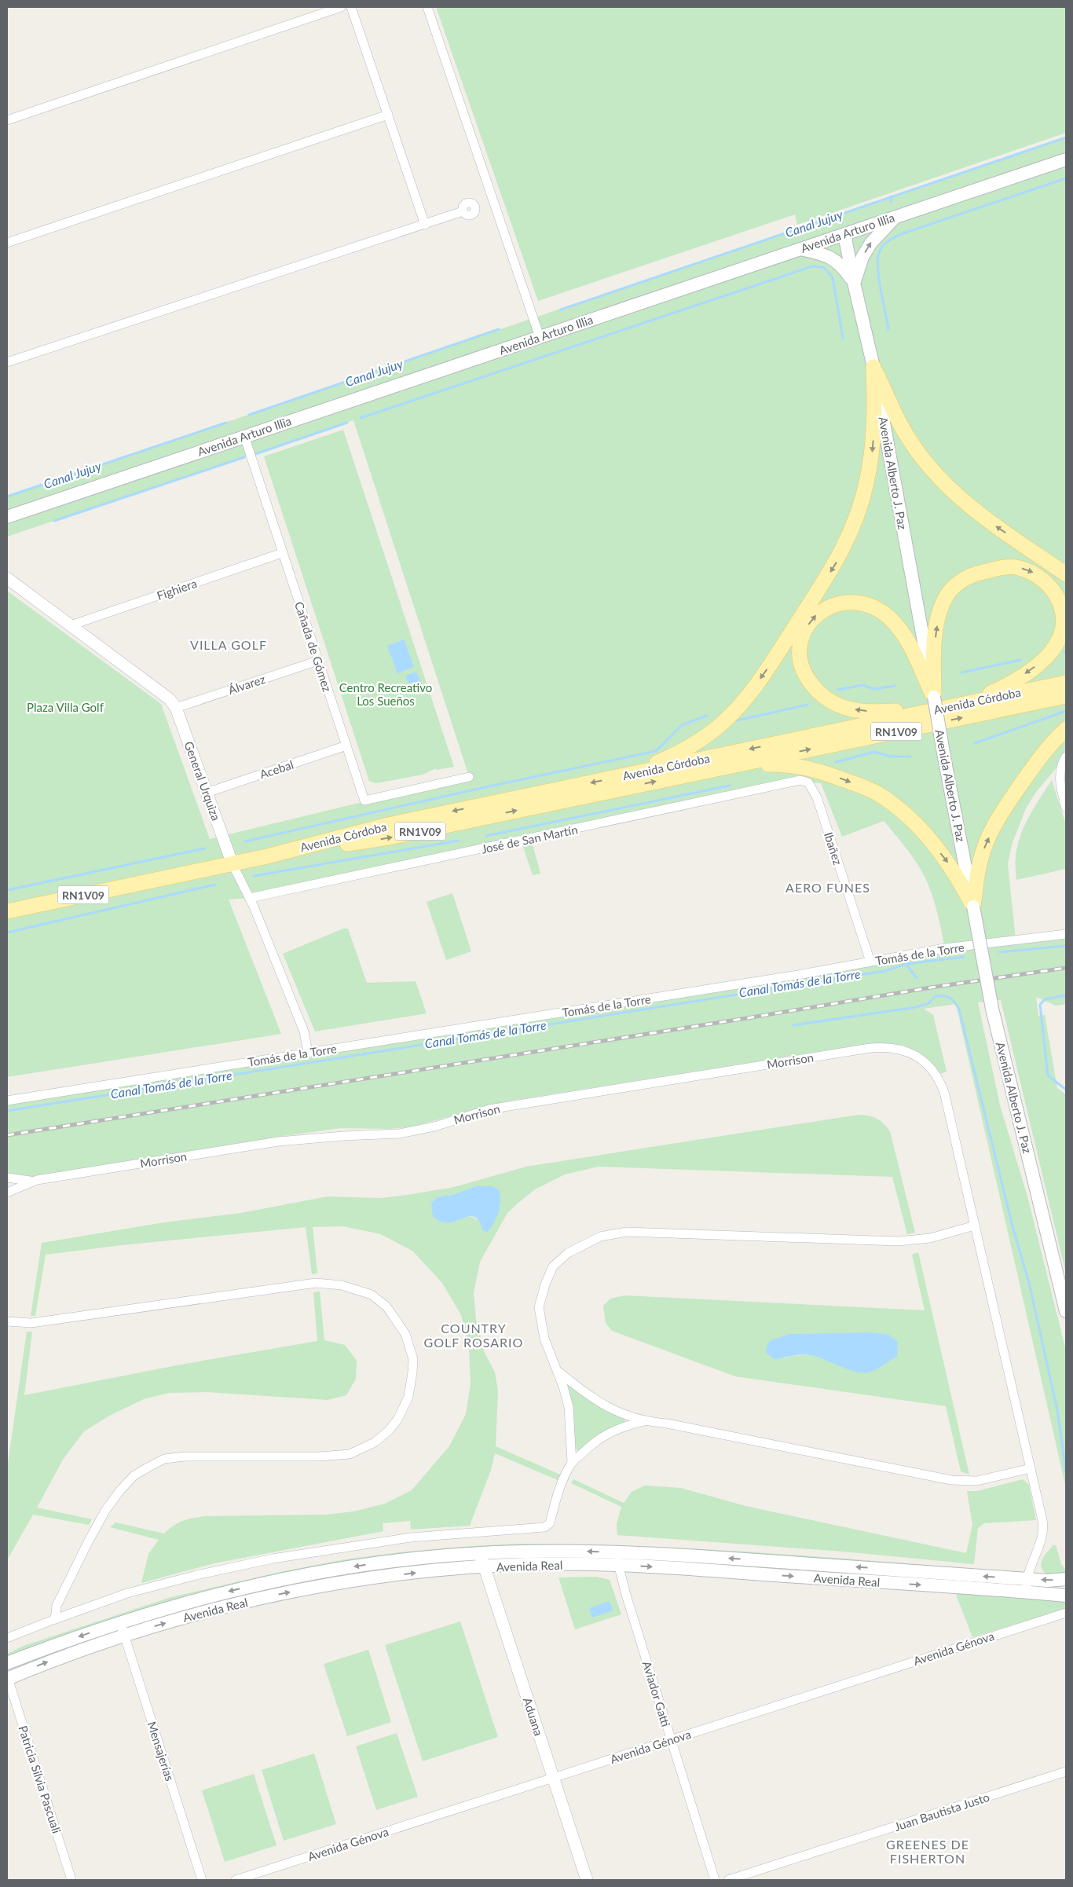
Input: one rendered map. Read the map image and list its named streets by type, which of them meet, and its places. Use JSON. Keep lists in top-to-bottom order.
{
  "streets": {
    "main road": [
      "Avenida Arturo Illia",
      "Avenida Alberto J. Paz",
      "Avenida Córdoba",
      "RN1V09",
      "Avenida Real"
    ],
    "street": [
      "Fighiera",
      "Cañada de Gómez",
      "Álvarez",
      "Acebal",
      "General Urquiza",
      "José de San Martín",
      "Ibañez",
      "Tomás de la Torre",
      "Morrison",
      "Avenida Génova",
      "Aviador Gatti",
      "Aduana",
      "Mensajerías",
      "Patricia Silvia Pascuali",
      "Juan Bautista Justo"
    ]
  },
  "crossings": [
    ["Avenida Arturo Illia", "Avenida Alberto J. Paz"],
    ["Avenida Arturo Illia", "Cañada de Gómez"],
    ["Fighiera", "Cañada de Gómez"],
    ["Fighiera", "General Urquiza"],
    ["Cañada de Gómez", "Álvarez"],
    ["Cañada de Gómez", "Acebal"],
    ["Álvarez", "General Urquiza"],
    ["Avenida Córdoba", "General Urquiza"],
    ["Acebal", "General Urquiza"],
    ["General Urquiza", "José de San Martín"],
    ["General Urquiza", "Tomás de la Torre"],
    ["José de San Martín", "Ibañez"],
    ["Ibañez", "Tomás de la Torre"],
    ["Morrison", "Avenida Real"],
    ["Avenida Real", "Aviador Gatti"],
    ["Avenida Real", "Aduana"],
    ["Avenida Real", "Mensajerías"],
    ["Avenida Real", "Patricia Silvia Pascuali"],
    ["Avenida Génova", "Aviador Gatti"],
    ["Avenida Génova", "Aduana"]
  ],
  "districts": [
    "VILLA GOLF",
    "AERO FUNES",
    "COUNTRY GOLF ROSARIO",
    "GREENES DE FISHERTON"
  ],
  "water": ["Canal Jujuy", "Canal Tomás de la Torre"],
  "parks": ["Centro Recreativo Los Sueños", "Plaza Villa Golf"]
}
